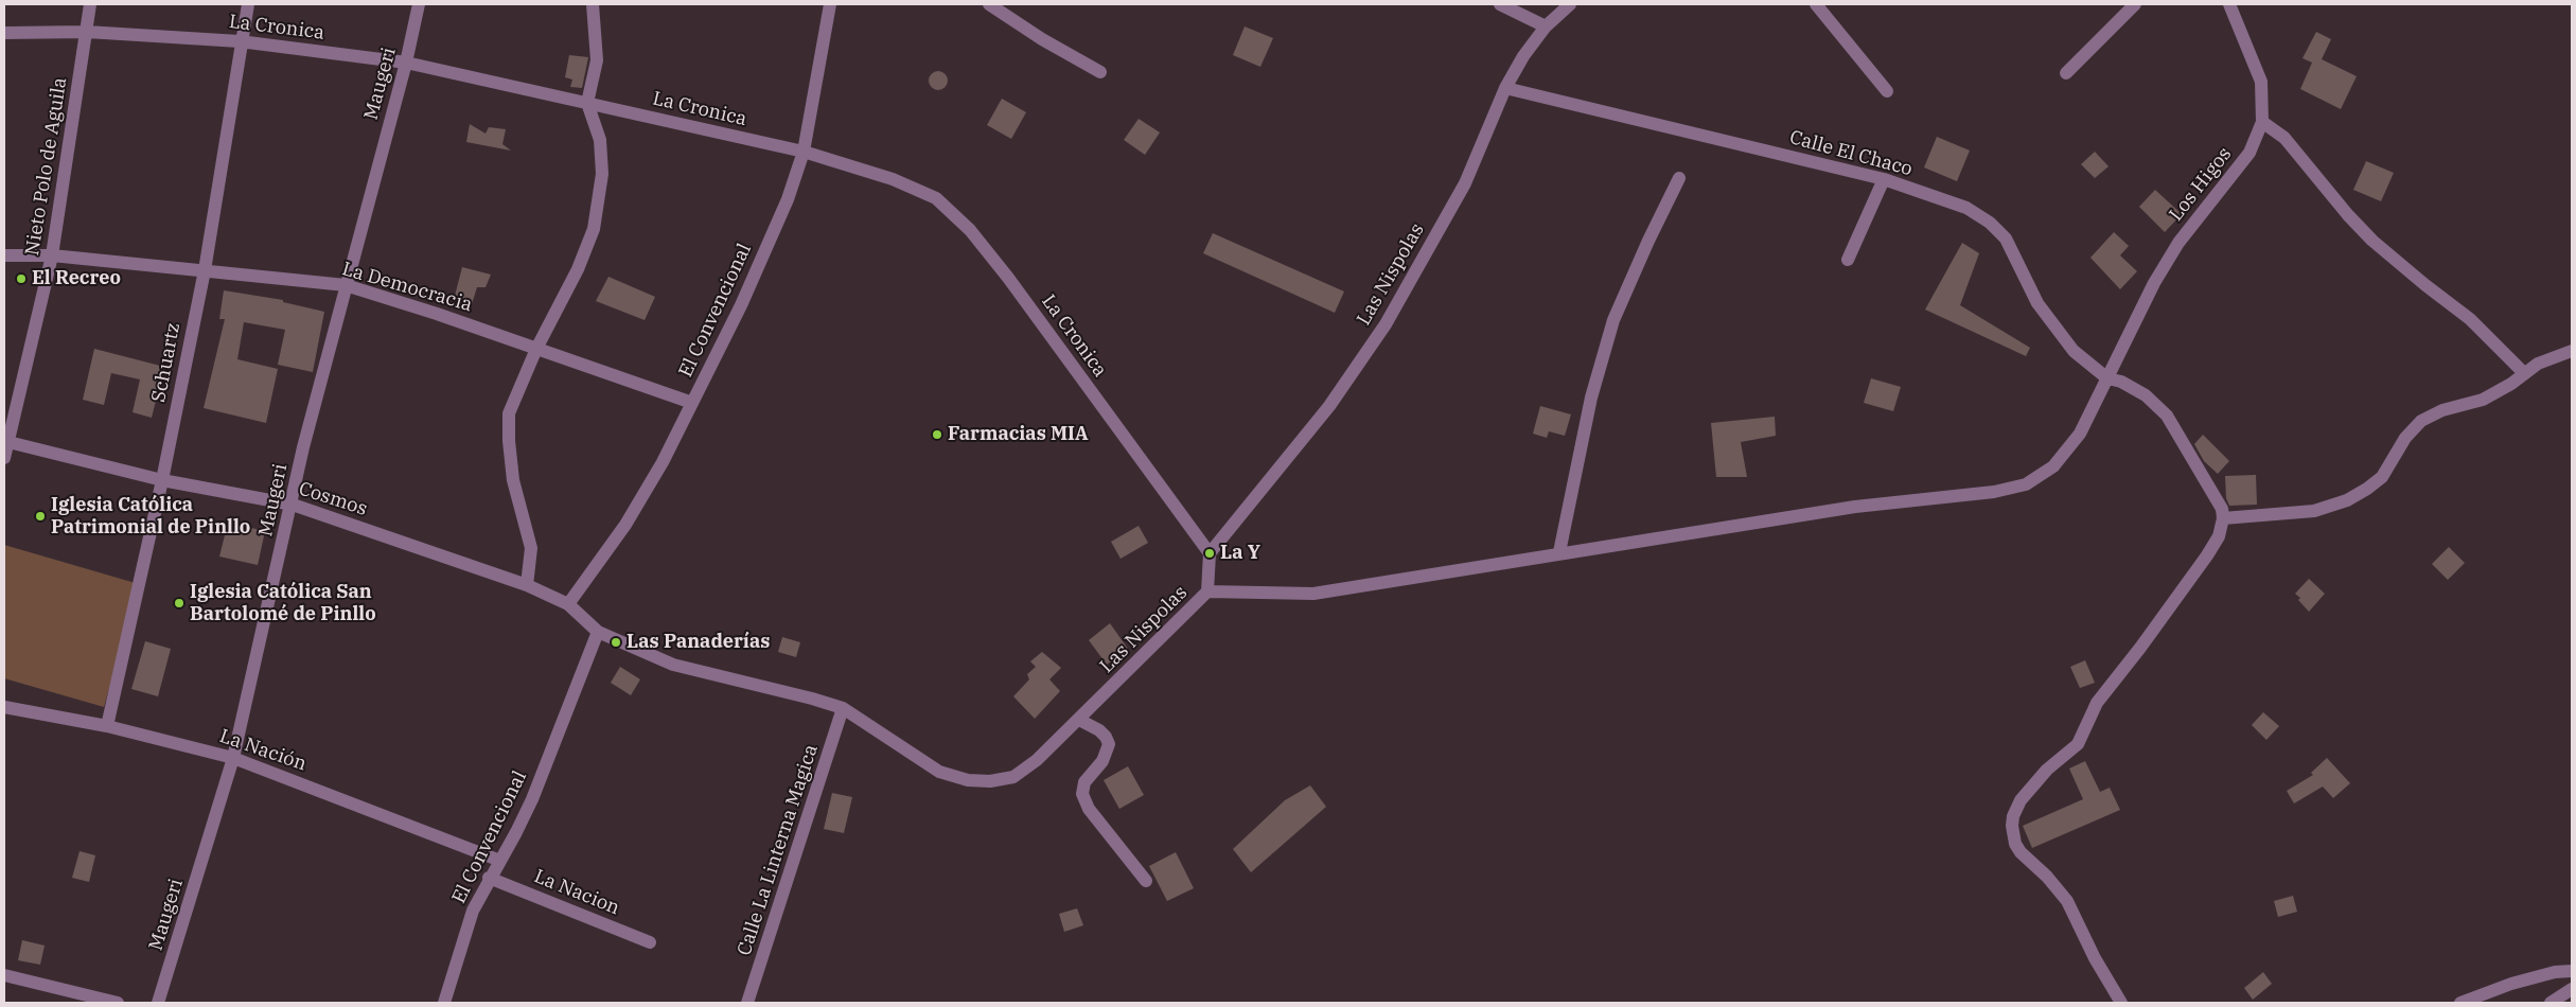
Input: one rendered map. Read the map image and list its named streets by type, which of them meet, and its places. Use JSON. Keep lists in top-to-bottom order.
{
  "streets": {
    "street": [
      "La Cronica",
      "Maugeri",
      "Calle El Chaco",
      "Nieto Polo de Aguila",
      "Los Higos",
      "Las Nispolas",
      "La Democracia",
      "El Convencional",
      "Schuartz",
      "Cosmos",
      "La Nación",
      "Calle La Linterna Magica",
      "La Nacion"
    ]
  },
  "crossings": [
    ["La Cronica", "Maugeri"],
    ["La Cronica", "Nieto Polo de Aguila"],
    ["La Cronica", "Las Nispolas"],
    ["La Cronica", "El Convencional"],
    ["La Cronica", "Schuartz"],
    ["Maugeri", "La Democracia"],
    ["Maugeri", "Cosmos"],
    ["Maugeri", "La Nación"],
    ["Calle El Chaco", "Los Higos"],
    ["Calle El Chaco", "Las Nispolas"],
    ["Nieto Polo de Aguila", "La Democracia"],
    ["Nieto Polo de Aguila", "Cosmos"],
    ["Los Higos", "Las Nispolas"],
    ["Las Nispolas", "El Convencional"],
    ["Las Nispolas", "Cosmos"],
    ["Las Nispolas", "Calle La Linterna Magica"],
    ["La Democracia", "El Convencional"],
    ["La Democracia", "Schuartz"],
    ["El Convencional", "Cosmos"],
    ["El Convencional", "La Nación"],
    ["El Convencional", "La Nacion"],
    ["Schuartz", "Cosmos"],
    ["Schuartz", "La Nación"]
  ],
  "places": [
    "El Recreo",
    "Farmacias MIA",
    "Iglesia Católica Patrimonial de Pinllo",
    "La Y",
    "Iglesia Católica San Bartolomé de Pinllo",
    "Las Panaderías"
  ]
}
